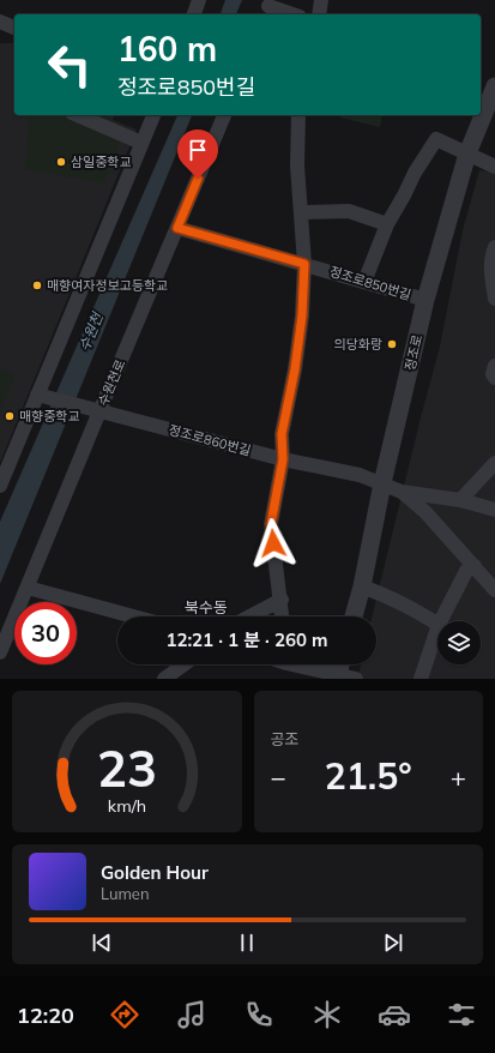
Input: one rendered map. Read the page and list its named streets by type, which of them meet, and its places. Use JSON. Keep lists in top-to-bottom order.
{
  "streets": {
    "street": [
      "정조로850번길",
      "정조로",
      "수원천로",
      "정조로860번길"
    ]
  },
  "crossings": [
    ["정조로850번길", "정조로"],
    ["정조로850번길", "수원천로"],
    ["정조로", "정조로860번길"],
    ["수원천로", "정조로860번길"]
  ],
  "districts": ["북수동"],
  "water": ["수원천"],
  "places": [
    "삼일중학교",
    "매향여자정보고등학교",
    "의당화랑",
    "매향중학교"
  ],
  "page": {
    "turn": ["160 m", "정조로850번길"],
    "limit": "30",
    "trip": "12:21 · 1 분 · 260 m",
    "tile": "공조",
    "heat": ["−", "21.5°", "+"],
    "song": ["Golden Hour", "Lumen"],
    "tabs": "12:20",
    "gauge": ["23", "km/h"]
  }
}
